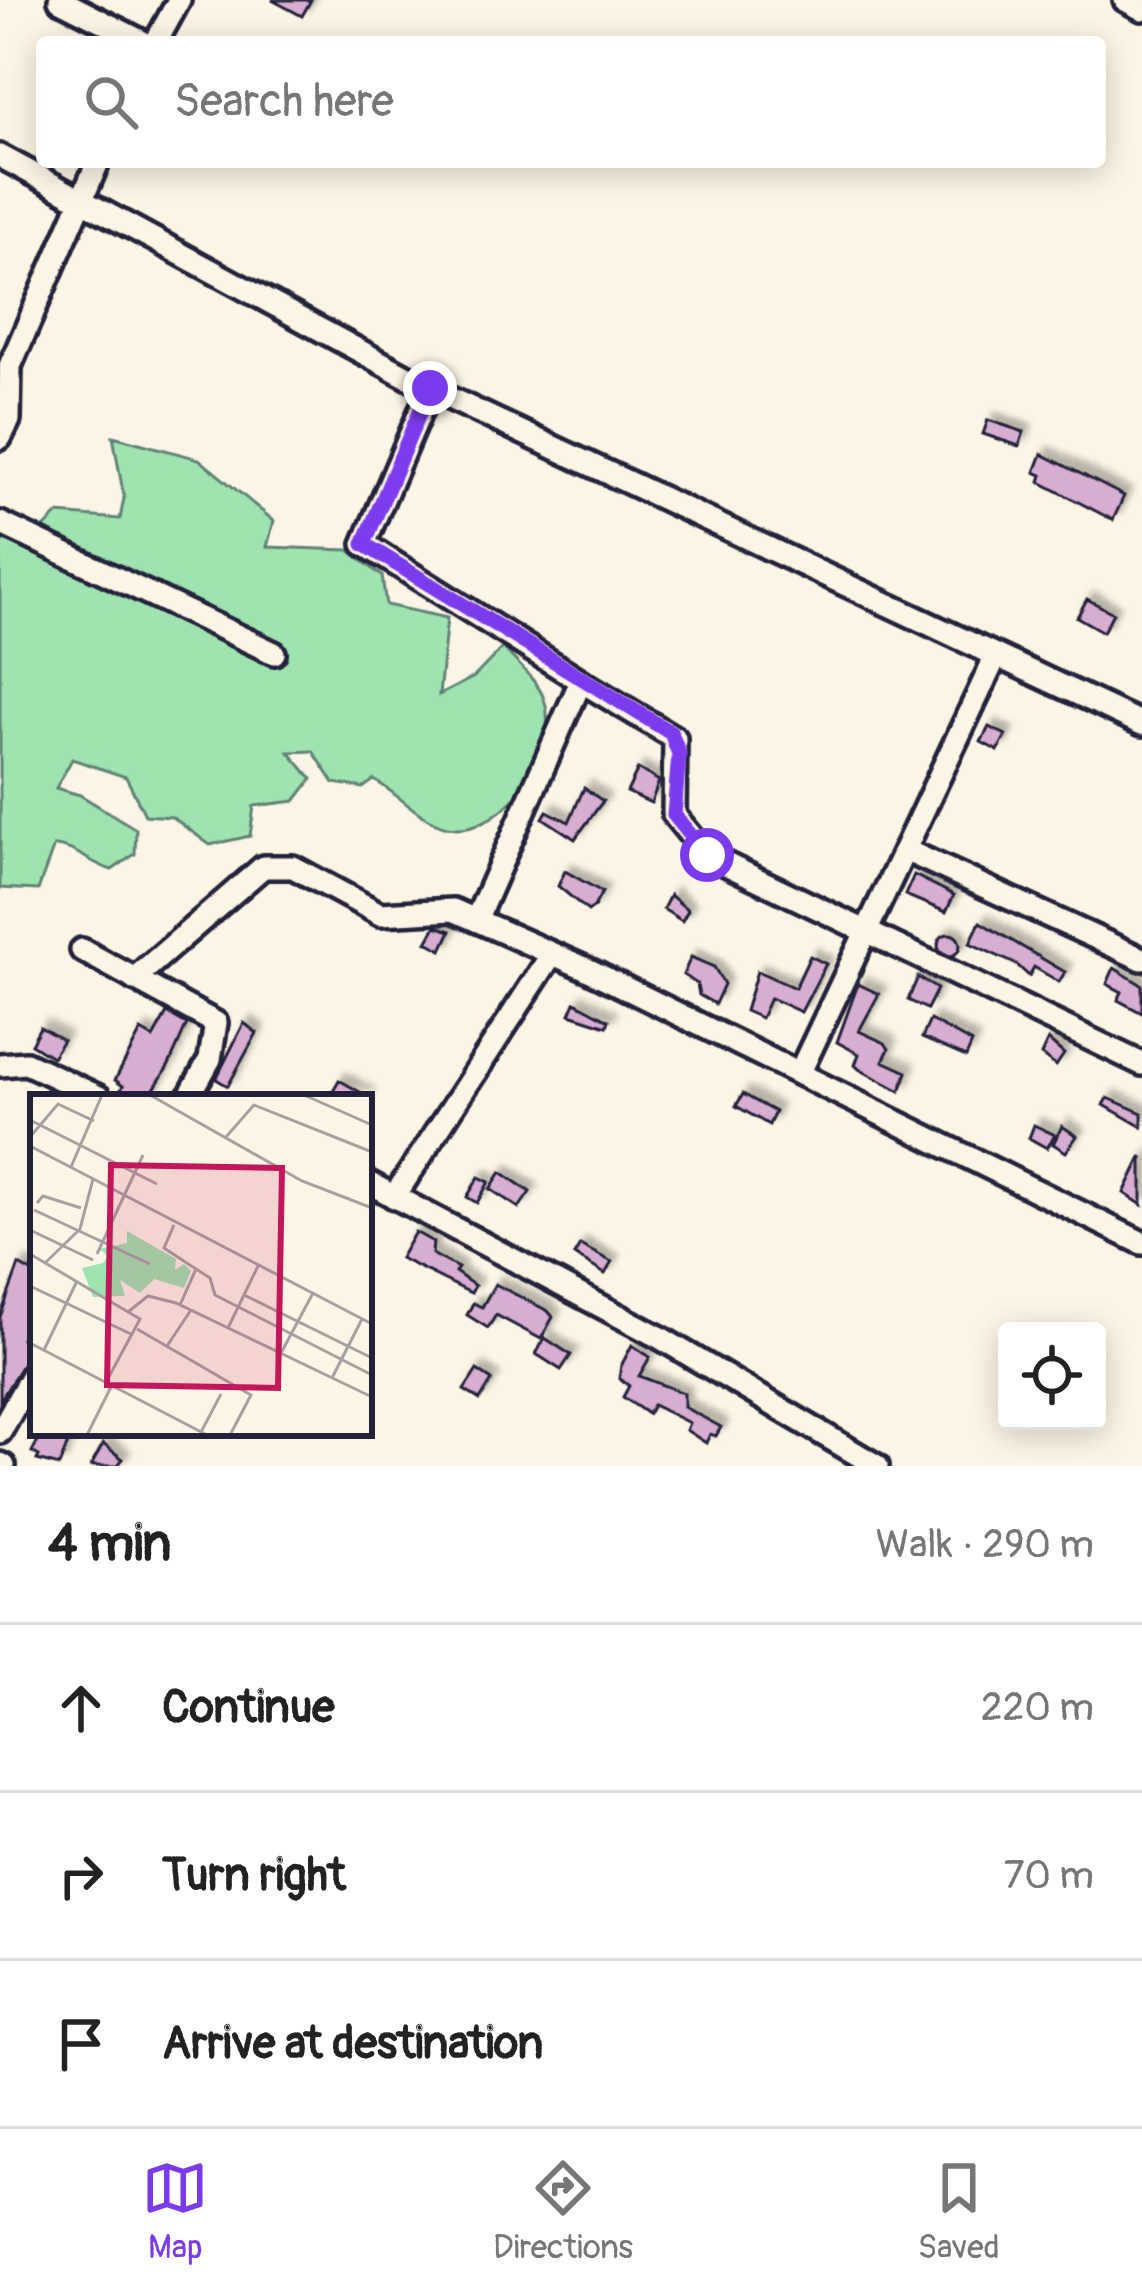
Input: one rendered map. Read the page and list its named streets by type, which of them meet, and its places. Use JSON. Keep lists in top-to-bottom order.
{
  "page": {
    "search": "Search here",
    "heading": ["4 min", "Walk · 290 m"],
    "list": [
      ["Continue", "220 m"],
      ["Turn right", "70 m"],
      "Arrive at destination"
    ],
    "nav": ["Map", "Directions", "Saved"]
  }
}
